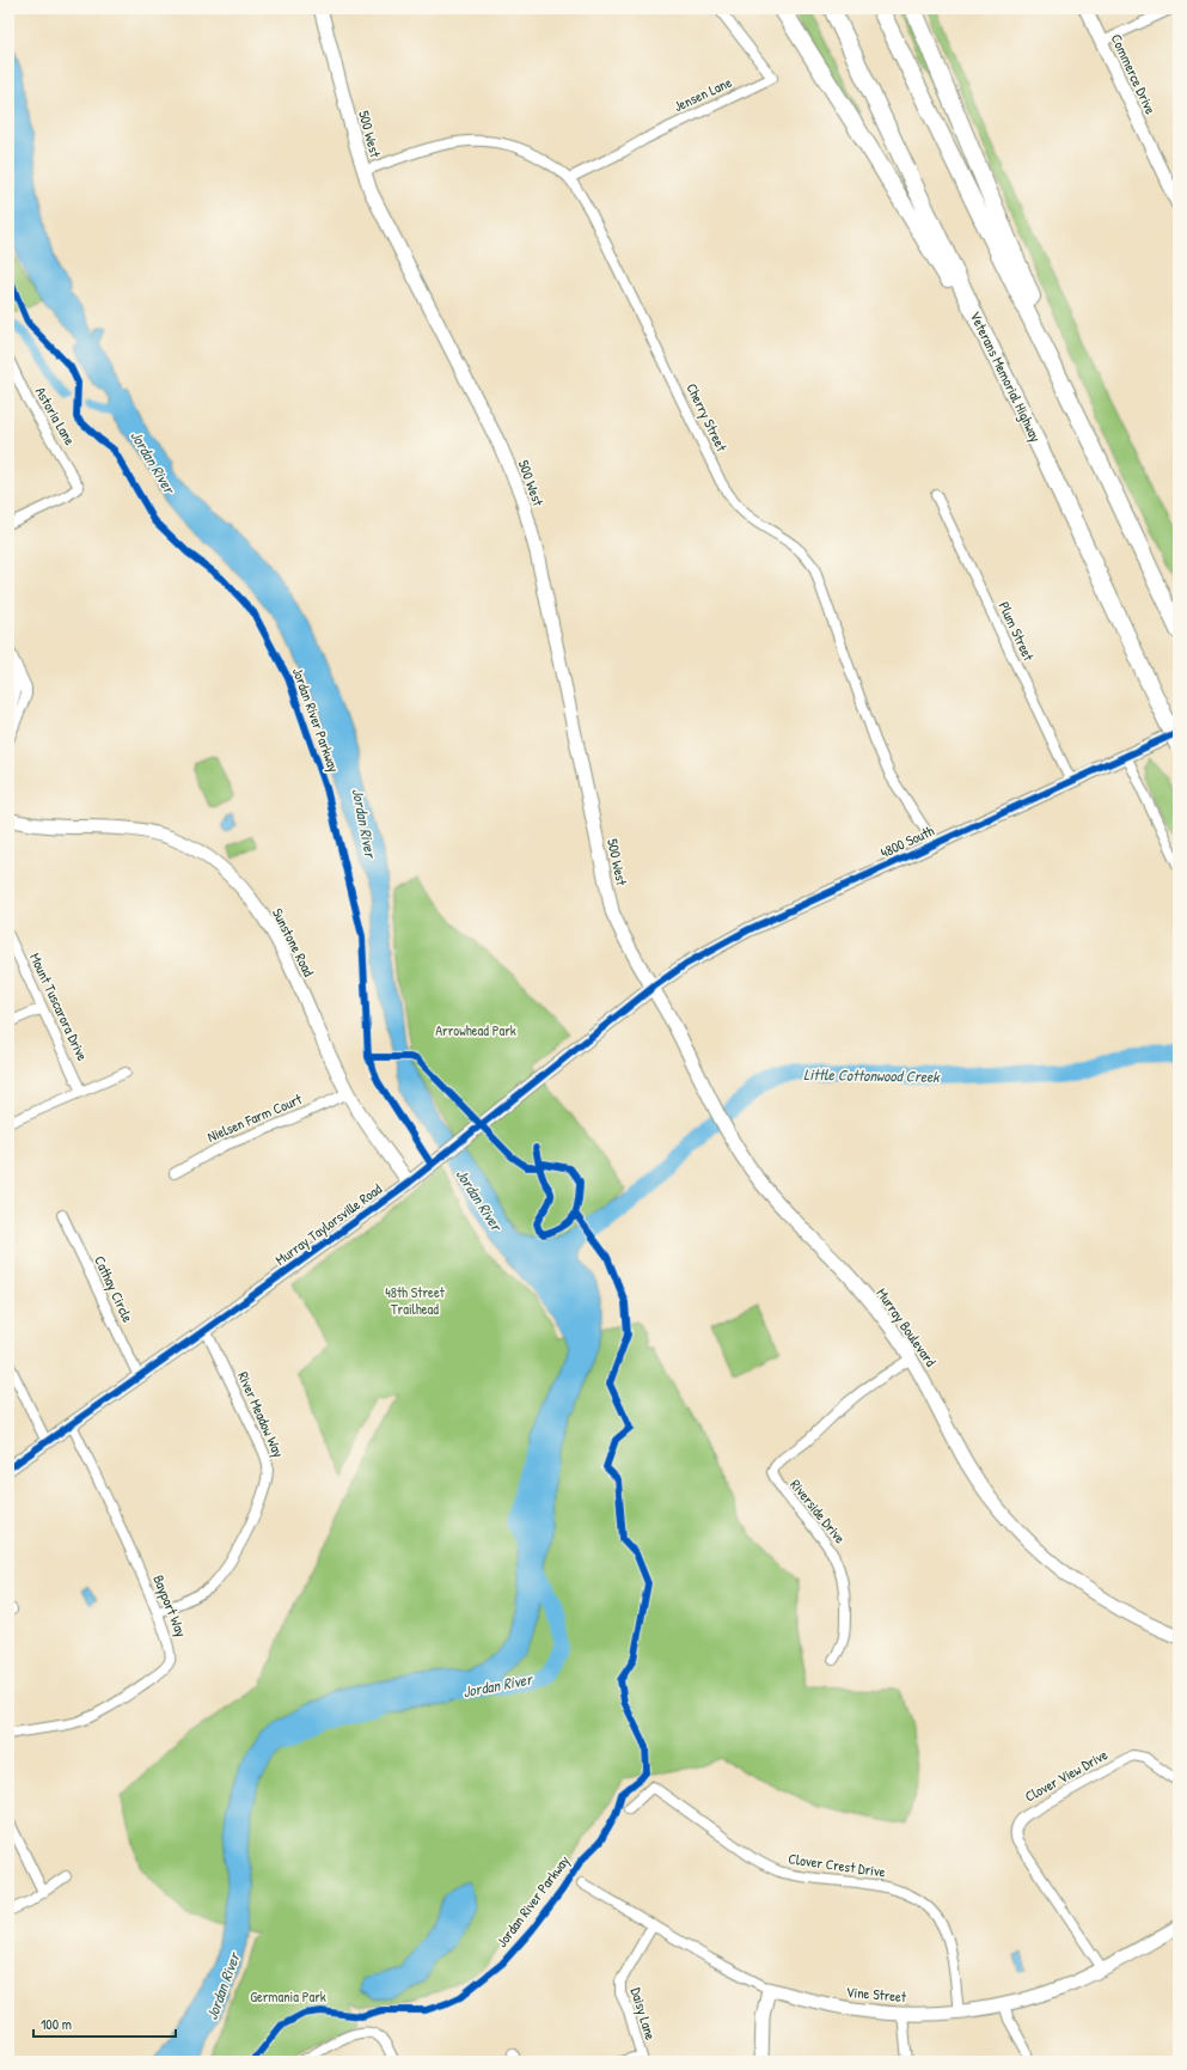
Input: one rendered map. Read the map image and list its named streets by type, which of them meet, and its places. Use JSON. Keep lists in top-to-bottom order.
{
  "streets": {
    "highway": ["Veterans Memorial Highway"],
    "street": [
      "Commerce Drive",
      "Jensen Lane",
      "500 West",
      "Astoria Lane",
      "Cherry Street",
      "Plum Street",
      "4800 South",
      "Sunstone Road",
      "Mount Tuscarora Drive",
      "Nielsen Farm Court",
      "Murray Taylorsville Road",
      "Cathay Circle",
      "Murray Boulevard",
      "River Meadow Way",
      "Riverside Drive",
      "Bayport Way",
      "Clover View Drive",
      "Clover Crest Drive",
      "Vine Street",
      "Daisy Lane"
    ],
    "cycle path": ["Jordan River Parkway"]
  },
  "crossings": [
    ["Jensen Lane", "Cherry Street"],
    ["500 West", "Cherry Street"],
    ["500 West", "4800 South"],
    ["500 West", "Murray Taylorsville Road"],
    ["500 West", "Murray Boulevard"],
    ["Cherry Street", "4800 South"],
    ["Plum Street", "4800 South"],
    ["4800 South", "Murray Taylorsville Road"],
    ["4800 South", "Murray Boulevard"],
    ["Sunstone Road", "Nielsen Farm Court"],
    ["Sunstone Road", "Murray Taylorsville Road"],
    ["Murray Taylorsville Road", "Cathay Circle"],
    ["Murray Taylorsville Road", "Murray Boulevard"],
    ["Murray Taylorsville Road", "River Meadow Way"],
    ["Murray Taylorsville Road", "Bayport Way"],
    ["Murray Boulevard", "Riverside Drive"],
    ["River Meadow Way", "Bayport Way"],
    ["Clover View Drive", "Vine Street"],
    ["Clover Crest Drive", "Vine Street"],
    ["Vine Street", "Daisy Lane"]
  ],
  "water": ["Jordan River", "Little Cottonwood Creek"],
  "parks": ["Arrowhead Park", "48th Street Trailhead", "Germania Park"],
  "scale_bar": "100 m"
}
